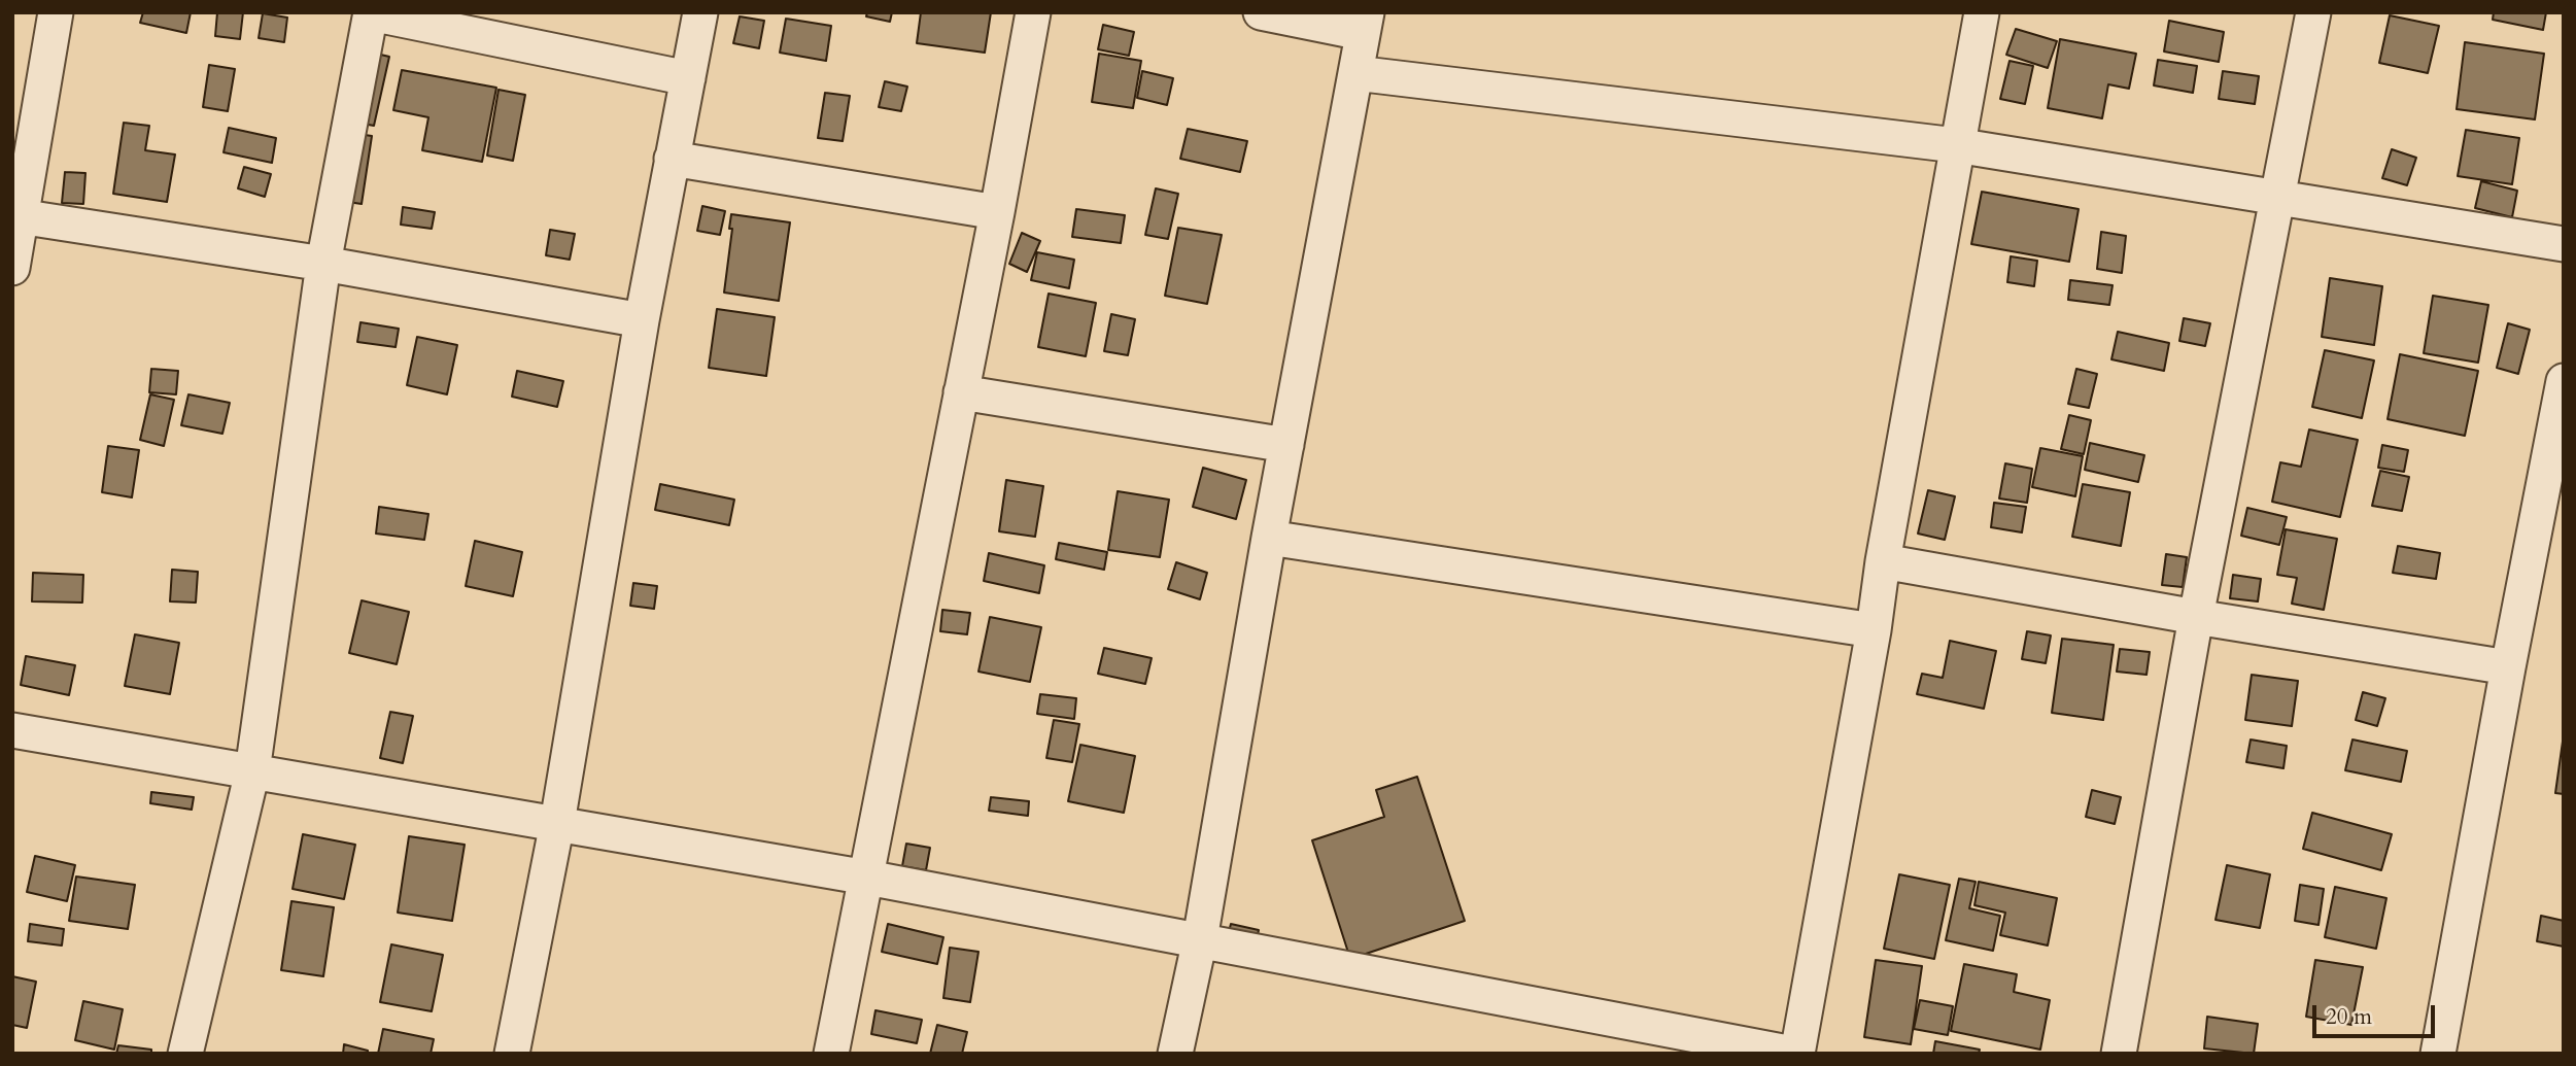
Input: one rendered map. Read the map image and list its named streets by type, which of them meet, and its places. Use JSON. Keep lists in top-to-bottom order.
{
  "scale_bar": "20 m"
}
